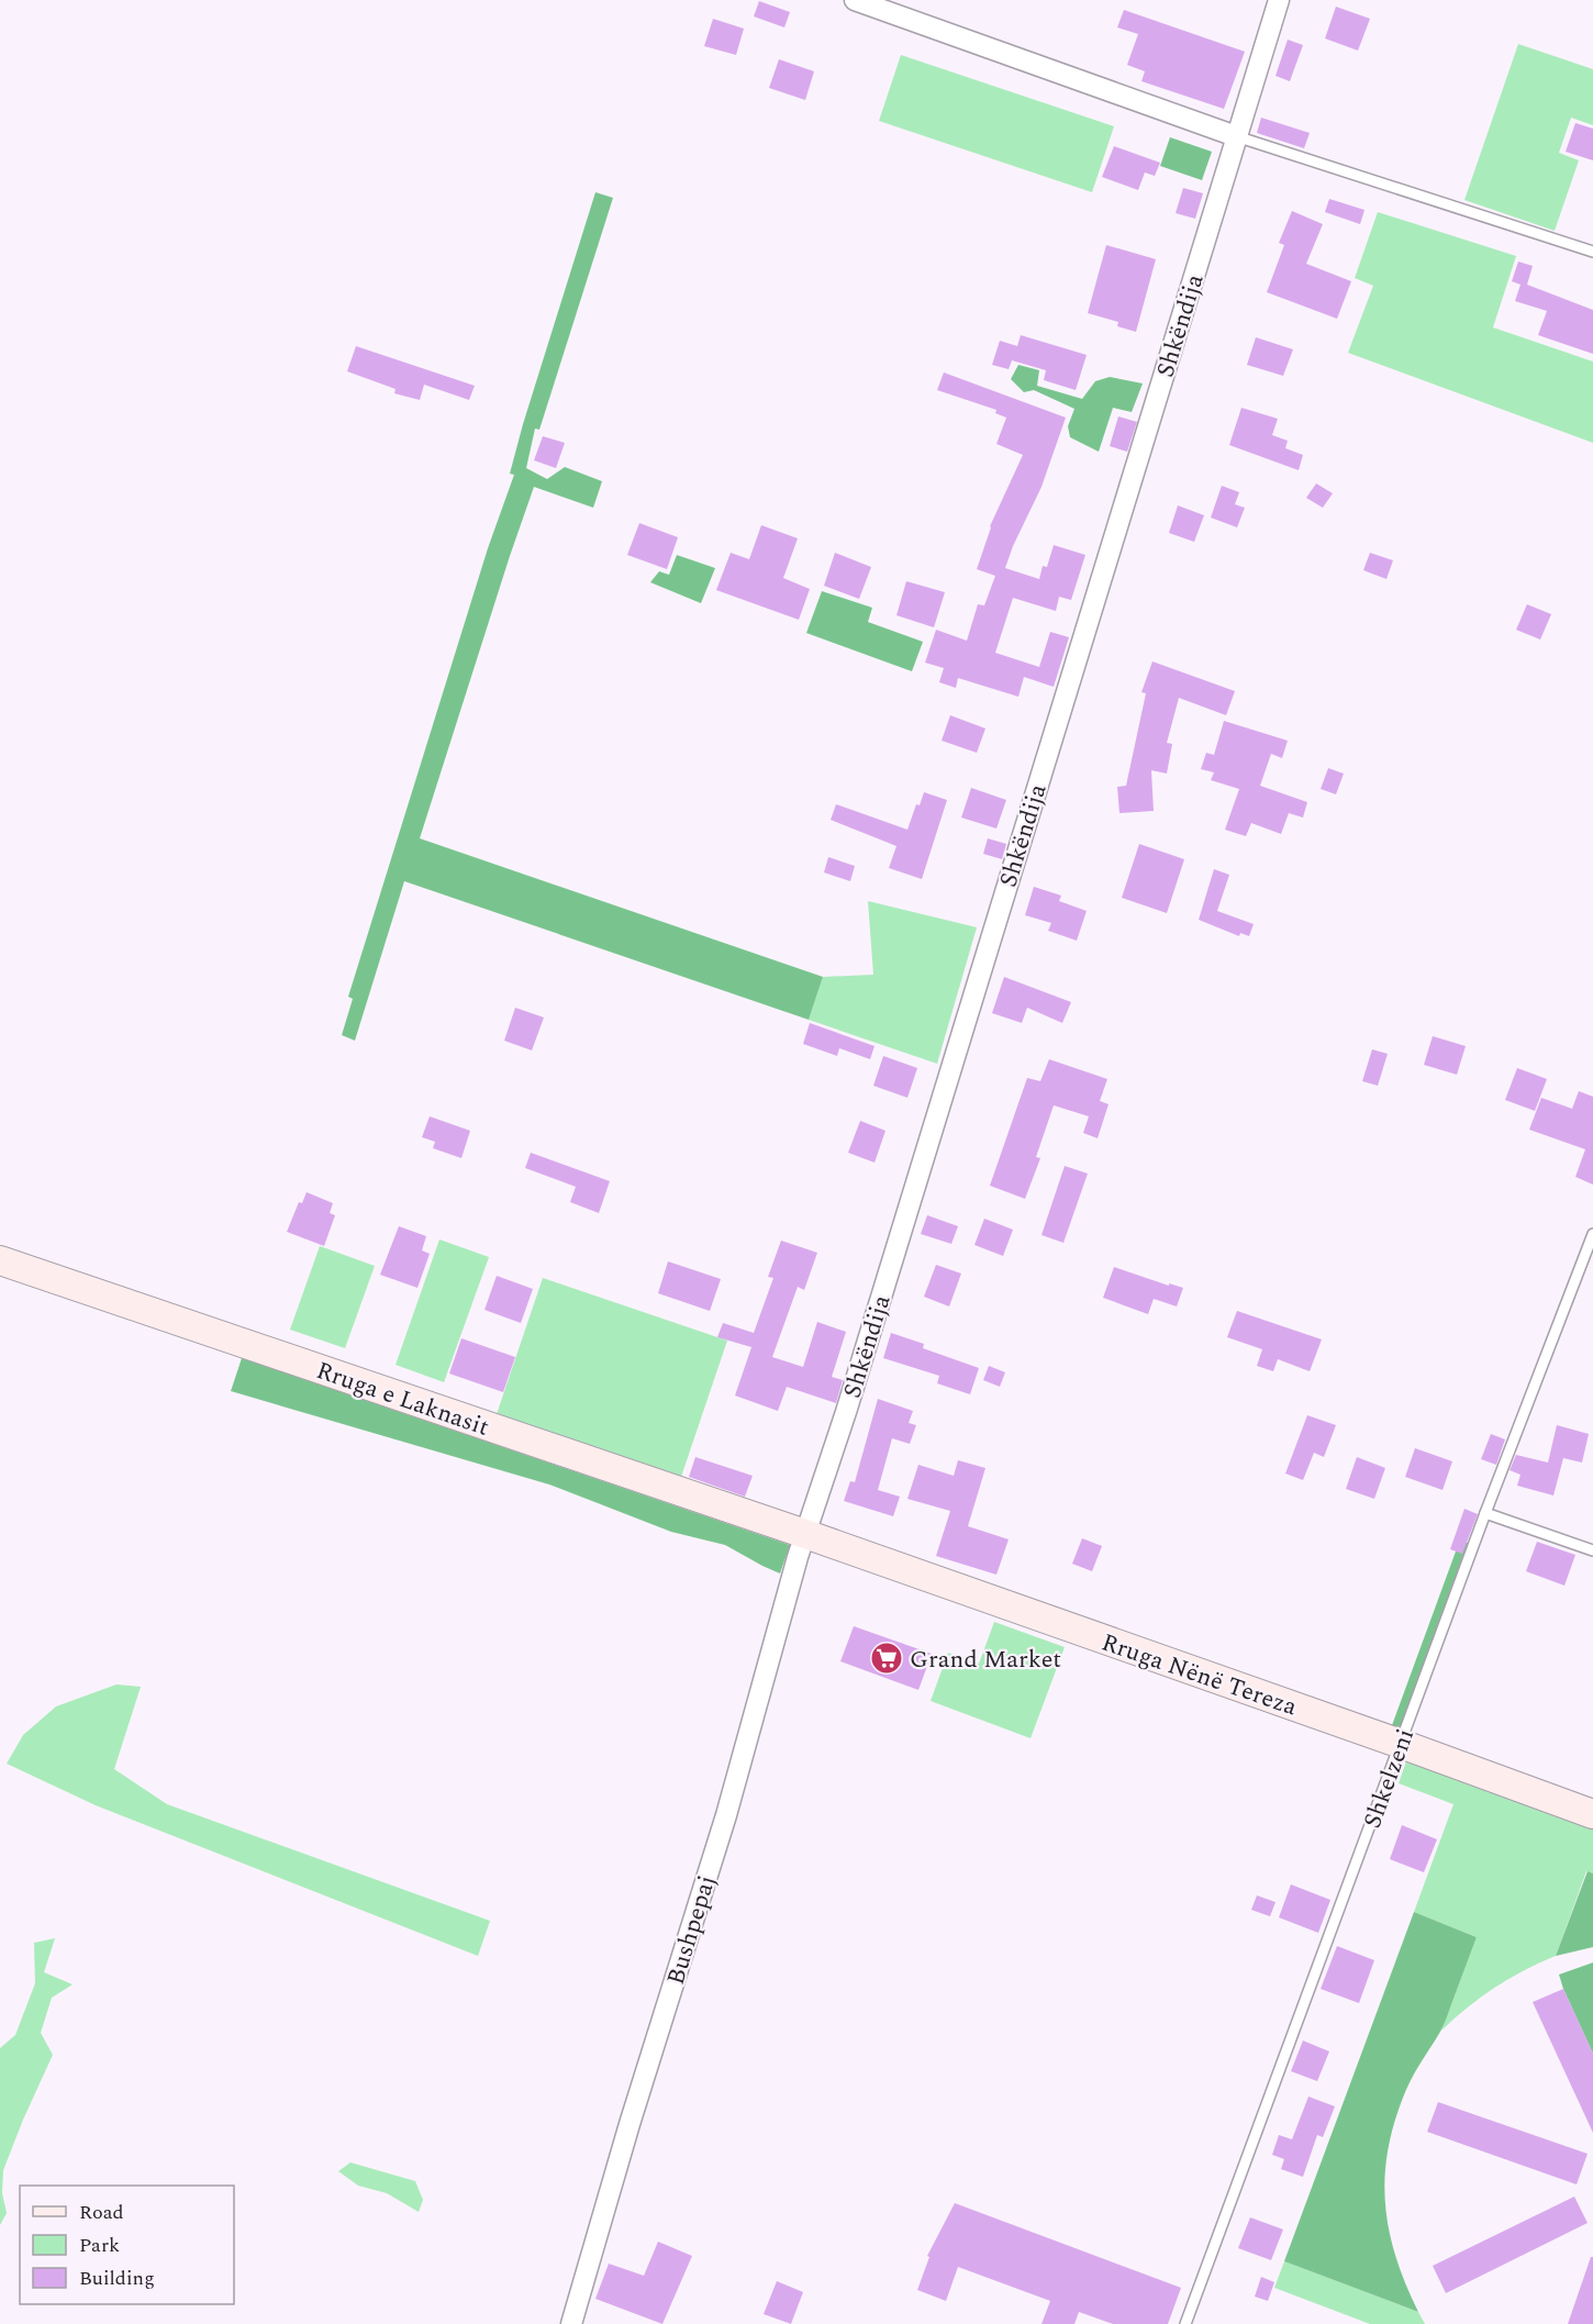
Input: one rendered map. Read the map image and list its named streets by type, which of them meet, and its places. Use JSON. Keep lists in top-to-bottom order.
{
  "streets": {
    "main road": ["Rruga e Laknasit", "Rruga Nënë Tereza"],
    "street": ["Shkëndija", "Bushpepaj"],
    "lane": ["Shkelzeni"]
  },
  "crossings": [
    ["Shkëndija", "Rruga e Laknasit"],
    ["Shkëndija", "Rruga Nënë Tereza"],
    ["Shkëndija", "Bushpepaj"],
    ["Rruga e Laknasit", "Rruga Nënë Tereza"],
    ["Rruga e Laknasit", "Bushpepaj"],
    ["Rruga Nënë Tereza", "Shkelzeni"],
    ["Rruga Nënë Tereza", "Bushpepaj"]
  ],
  "places": {
    "supermarket": ["Grand Market"]
  },
  "legend": ["Road", "Park", "Building"]
}
